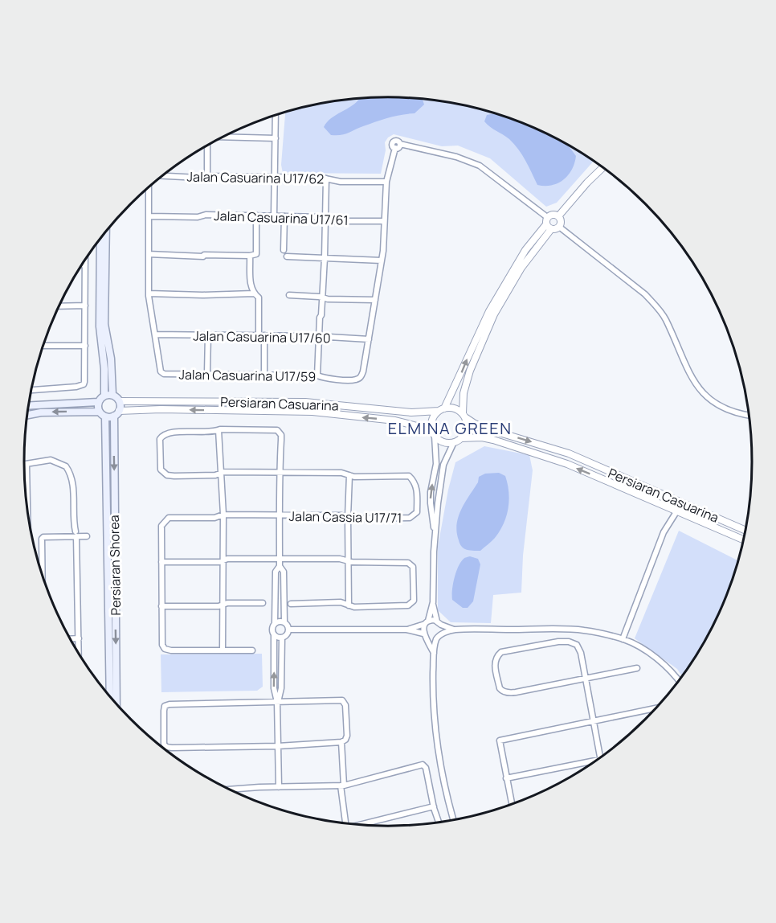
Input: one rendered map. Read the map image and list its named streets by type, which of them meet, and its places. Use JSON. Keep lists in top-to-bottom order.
{
  "streets": {
    "main road": ["Persiaran Shorea"],
    "street": [
      "Jalan Casuarina U17/62",
      "Jalan Casuarina U17/61",
      "Jalan Casuarina U17/60",
      "Jalan Casuarina U17/59",
      "Persiaran Casuarina",
      "Jalan Cassia U17/71"
    ]
  },
  "crossings": [
    ["Jalan Casuarina U17/62", "Jalan Casuarina U17/59"],
    ["Jalan Casuarina U17/61", "Jalan Casuarina U17/59"],
    ["Jalan Casuarina U17/60", "Jalan Casuarina U17/59"],
    ["Persiaran Casuarina", "Persiaran Shorea"]
  ],
  "districts": ["ELMINA GREEN"]
}
